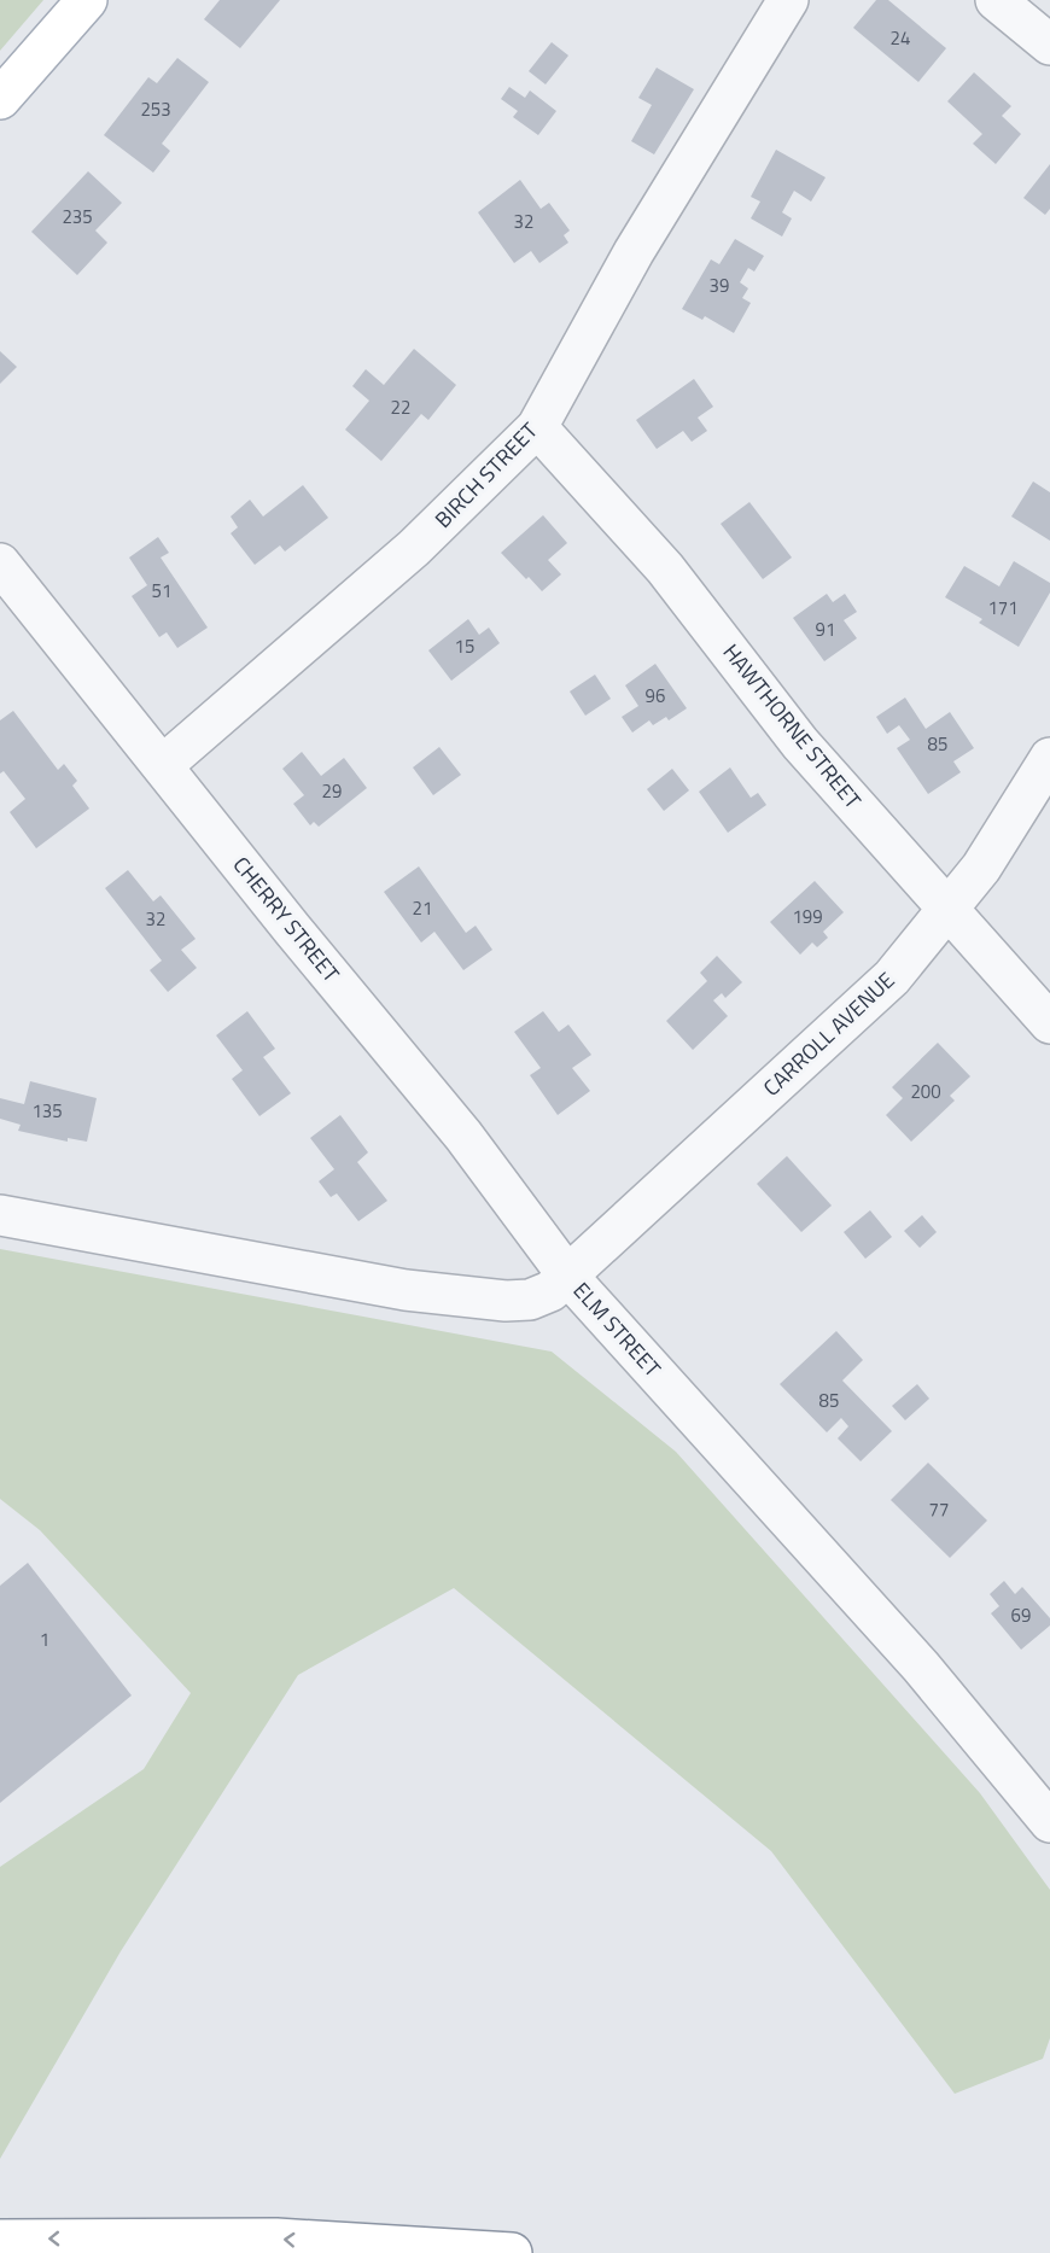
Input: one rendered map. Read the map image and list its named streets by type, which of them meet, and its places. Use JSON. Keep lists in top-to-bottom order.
{
  "streets": {
    "street": [
      "BIRCH STREET",
      "HAWTHORNE STREET",
      "CHERRY STREET",
      "CARROLL AVENUE",
      "ELM STREET"
    ]
  },
  "crossings": [
    ["BIRCH STREET", "HAWTHORNE STREET"],
    ["BIRCH STREET", "CHERRY STREET"],
    ["HAWTHORNE STREET", "CARROLL AVENUE"],
    ["CHERRY STREET", "CARROLL AVENUE"],
    ["CHERRY STREET", "ELM STREET"],
    ["CARROLL AVENUE", "ELM STREET"]
  ],
  "house_numbers": [
    "24",
    "253",
    "235",
    "32",
    "39",
    "22",
    "51",
    "171",
    "91",
    "15",
    "96",
    "85",
    "29",
    "21",
    "199",
    "32",
    "200",
    "135",
    "85",
    "77",
    "69",
    "1"
  ]
}
